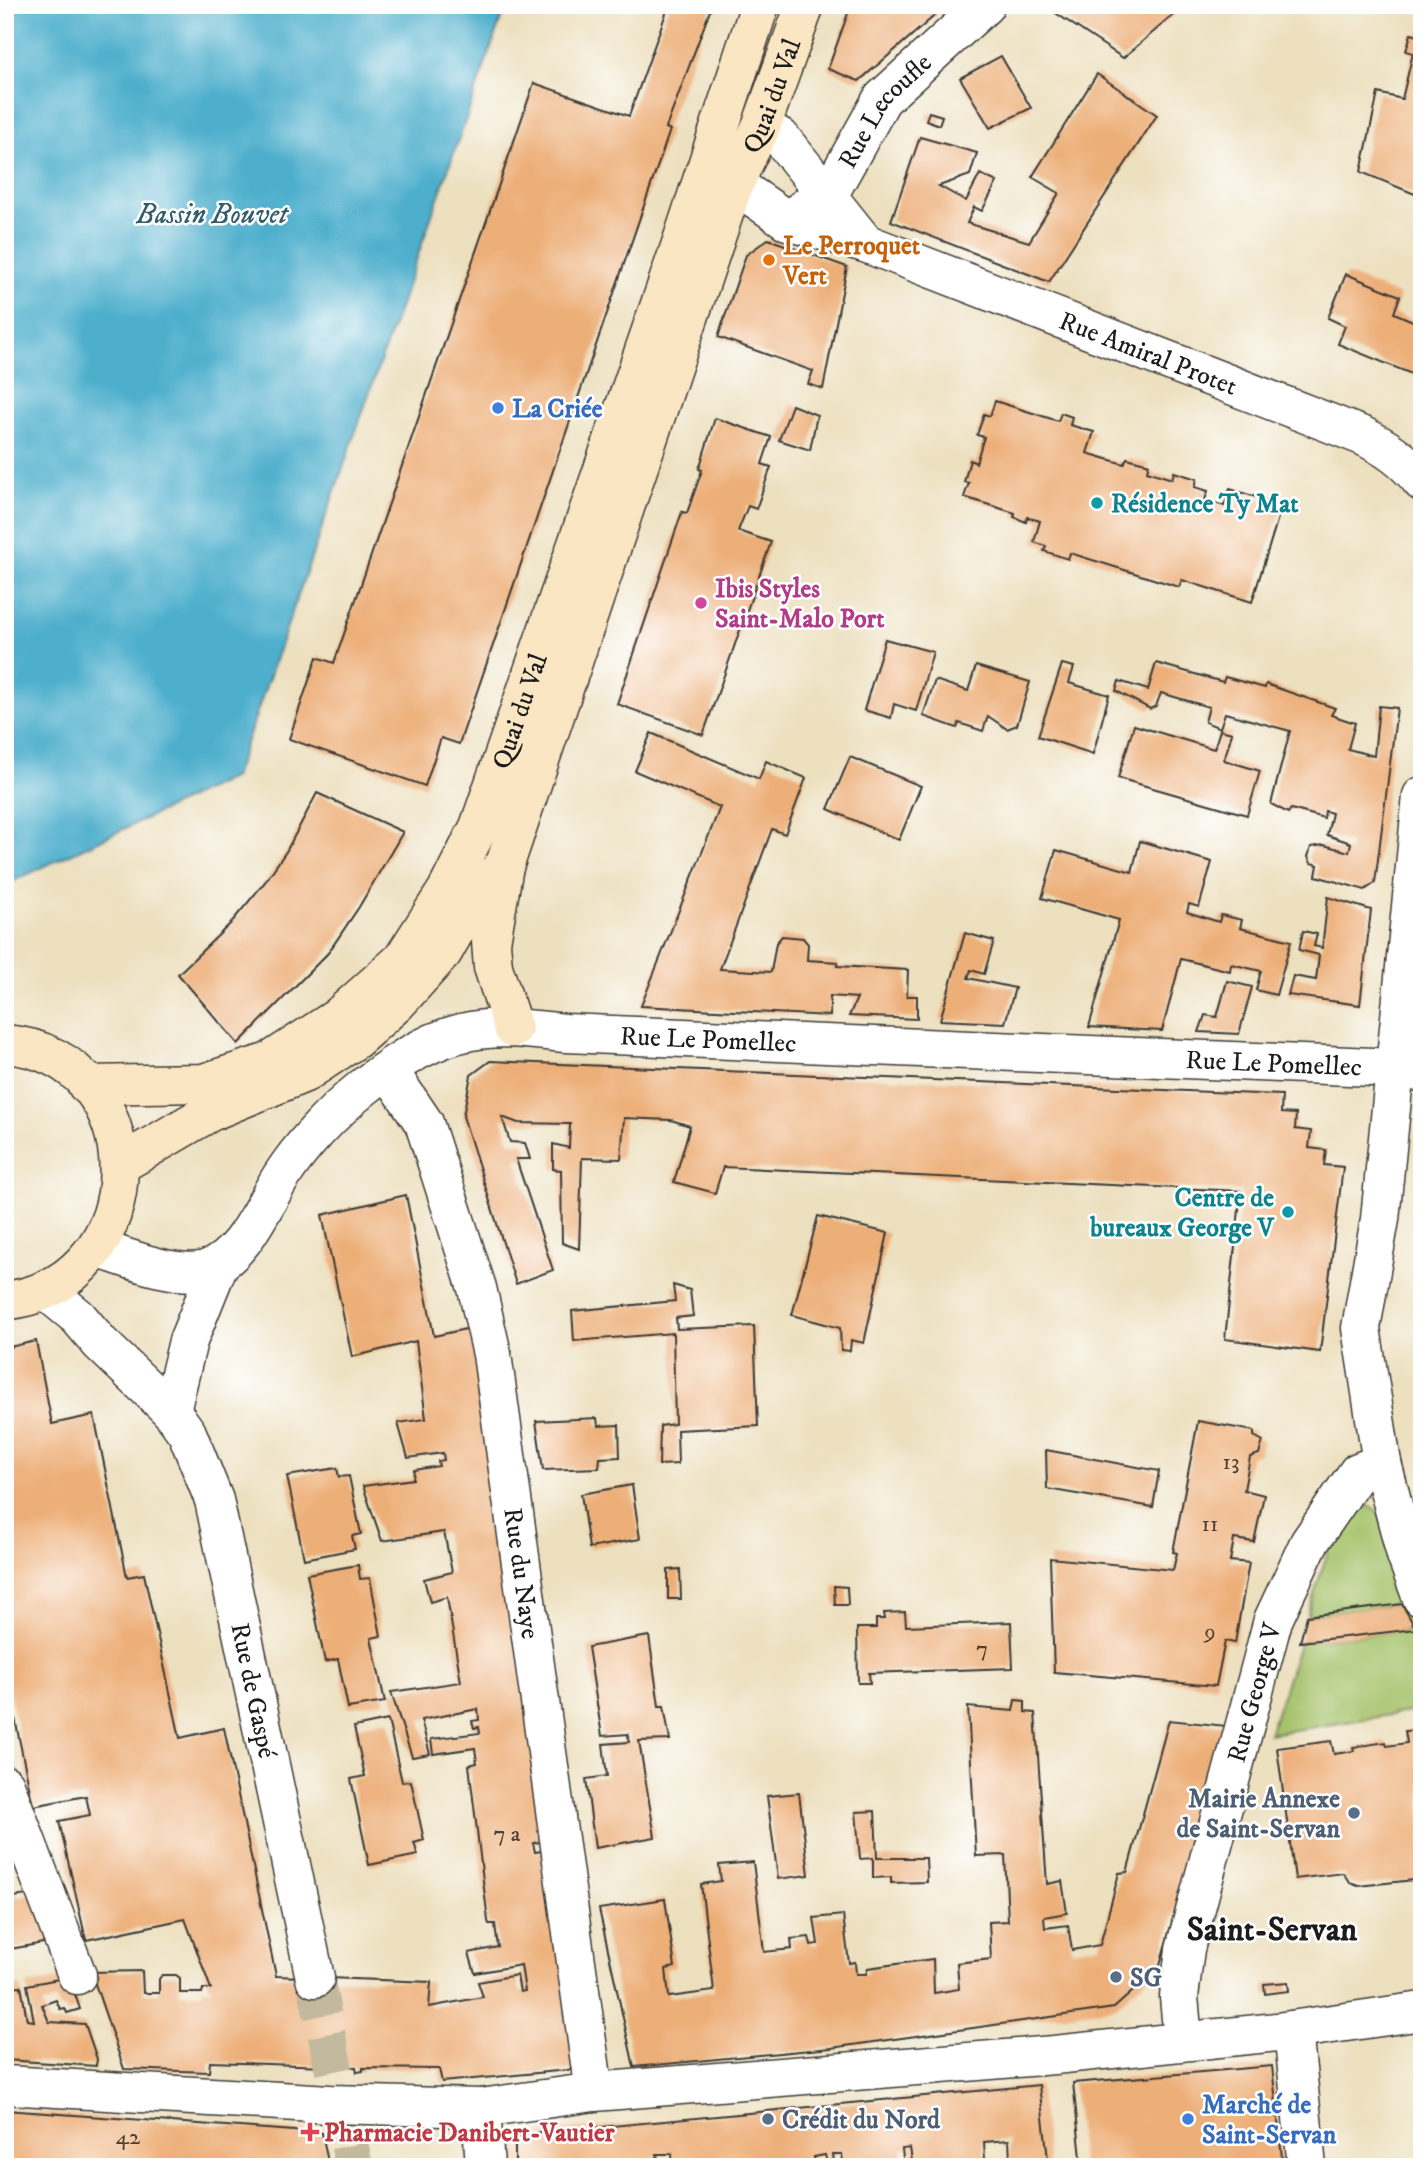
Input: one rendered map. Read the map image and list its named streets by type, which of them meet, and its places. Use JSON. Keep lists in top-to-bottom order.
{
  "streets": {
    "main road": ["Quai du Val"],
    "street": [
      "Rue Lecoufle",
      "Rue Amiral Protet",
      "Rue Le Pomellec",
      "Rue du Naye",
      "Rue de Gaspé",
      "Rue George V"
    ]
  },
  "crossings": [
    ["Quai du Val", "Rue Amiral Protet"],
    ["Rue Lecoufle", "Rue Amiral Protet"],
    ["Rue Le Pomellec", "Rue du Naye"]
  ],
  "districts": ["Saint-Servan"],
  "water": ["Bassin Bouvet"],
  "places": {
    "other": [
      "Le Perroquet Vert",
      "La Criée",
      "Résidence Ty Mat",
      "Ibis Styles Saint-Malo Port",
      "Centre de bureaux George V",
      "Mairie Annexe de Saint-Servan",
      "SG",
      "Crédit du Nord",
      "Marché de Saint-Servan"
    ],
    "health": ["Pharmacie Danibert-Vautier"]
  },
  "house_numbers": [
    "13",
    "11",
    "9",
    "7",
    "7 a",
    "42"
  ]
}
